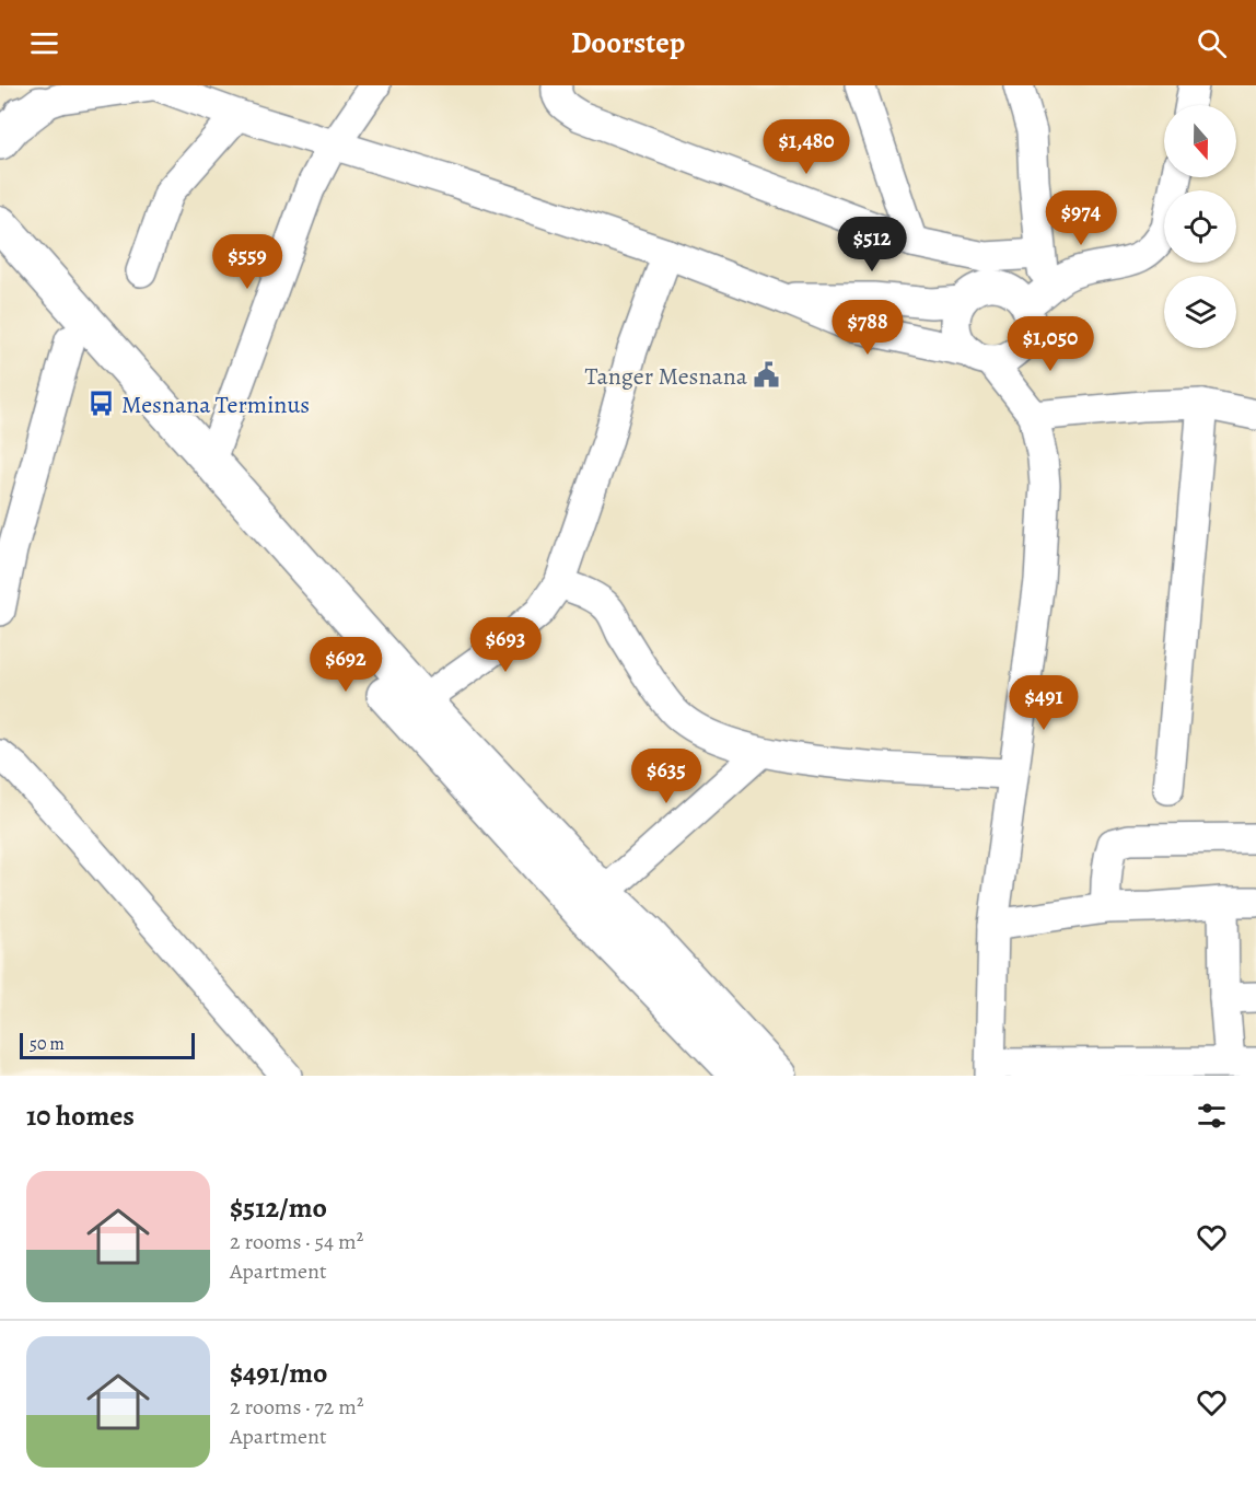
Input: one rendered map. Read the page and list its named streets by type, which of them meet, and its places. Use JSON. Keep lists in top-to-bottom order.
{
  "places": {
    "public building": ["Tanger Mesnana"],
    "bus stop": ["Mesnana Terminus"]
  },
  "scale_bar": "50 m",
  "north": "bottom",
  "page": {
    "header": "Doorstep",
    "price": [
      "$1,480",
      "$974",
      "$512",
      "$559",
      "$788",
      "$1,050",
      "$693",
      "$692",
      "$491",
      "$635"
    ],
    "scale": "50 m",
    "heading": "10 homes",
    "list": [
      {
        "name": "$512/mo",
        "note": "2 rooms · 54 m² · Apartment"
      },
      {
        "name": "$491/mo",
        "note": "2 rooms · 72 m² · Apartment"
      }
    ]
  }
}
